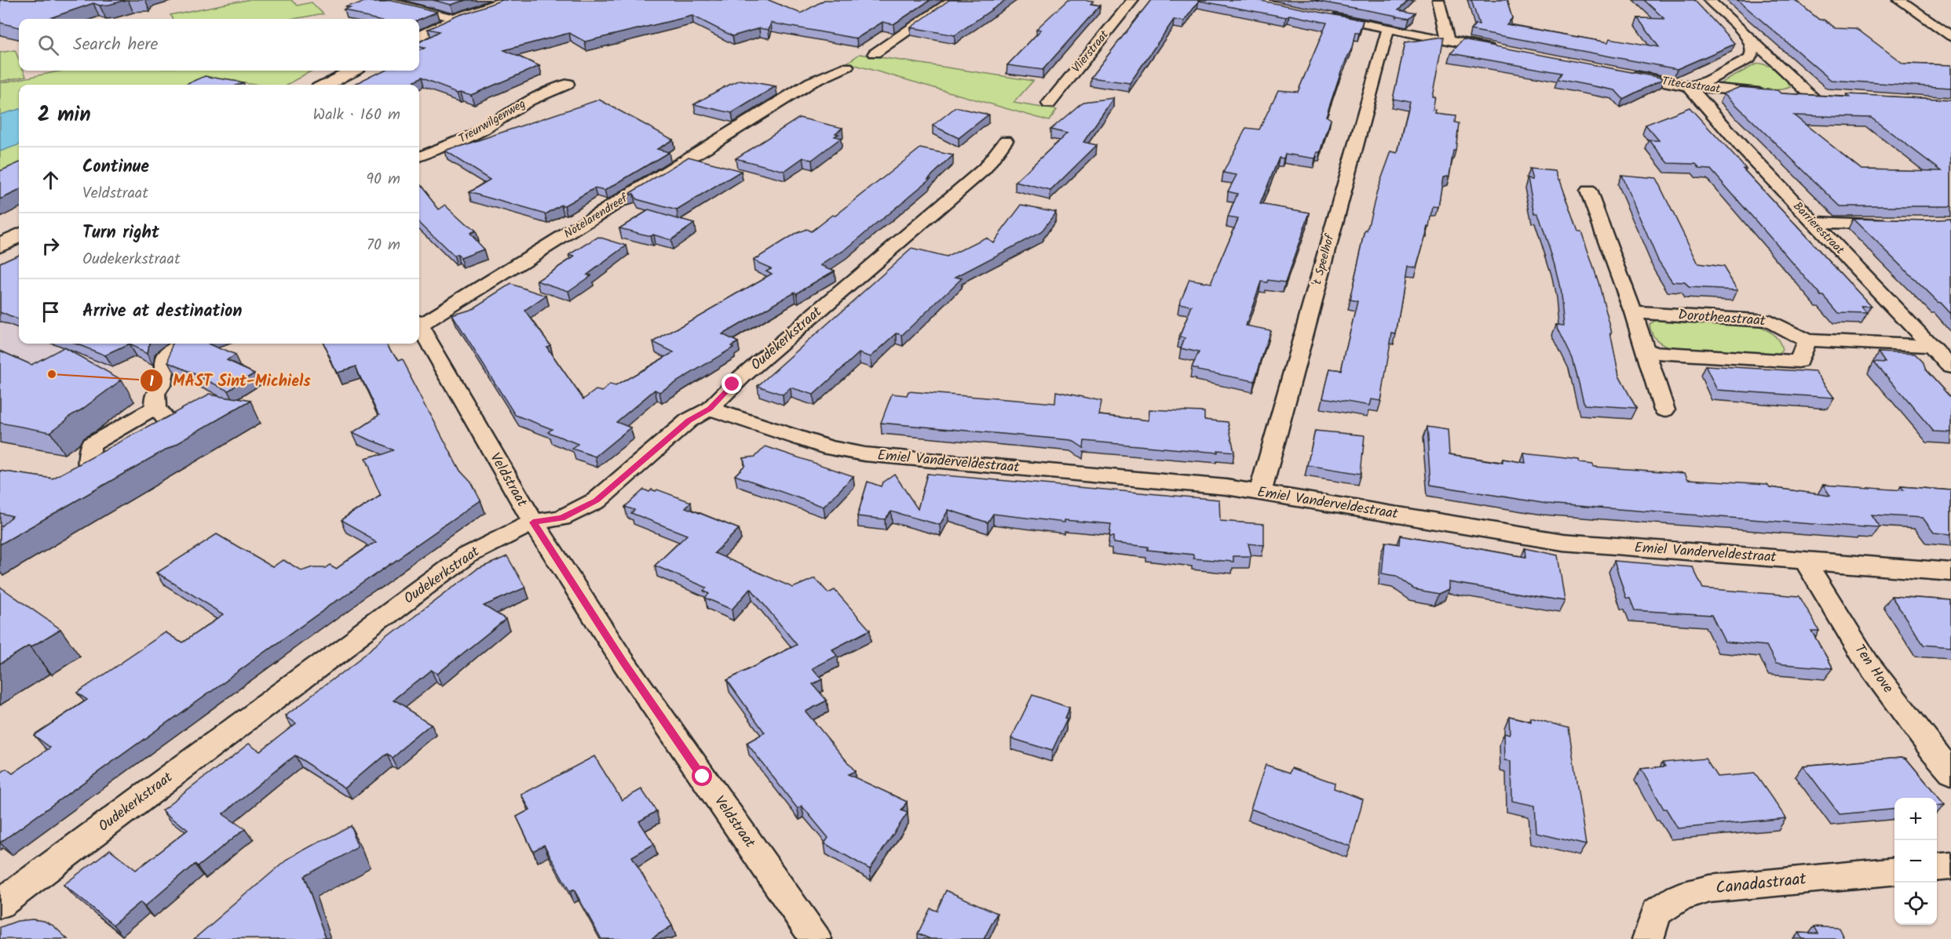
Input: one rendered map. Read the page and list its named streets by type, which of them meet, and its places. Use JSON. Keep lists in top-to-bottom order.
{
  "streets": {
    "street": [
      "Vlierstraat",
      "Titecastraat",
      "Treurwilgenweg",
      "Notelarendreef",
      "Barrierestraat",
      "'t Speelhof",
      "Dorotheastraat",
      "Oudekerkstraat",
      "Emiel Vanderveldestraat",
      "Veldstraat",
      "Ten Hove",
      "Canadastraat"
    ]
  },
  "crossings": [
    ["Titecastraat", "Barrierestraat"],
    ["Barrierestraat", "Dorotheastraat"],
    ["'t Speelhof", "Emiel Vanderveldestraat"],
    ["Oudekerkstraat", "Emiel Vanderveldestraat"],
    ["Oudekerkstraat", "Veldstraat"],
    ["Emiel Vanderveldestraat", "Ten Hove"]
  ],
  "places": ["MAST Sint-Michiels"],
  "page": {
    "search": "Search here",
    "heading": ["2 min", "Walk · 160 m"],
    "list": [
      ["Continue", "Veldstraat", "90 m"],
      ["Turn right", "Oudekerkstraat", "70 m"],
      "Arrive at destination"
    ],
    "map_buttons": ["+", "−"]
  }
}
